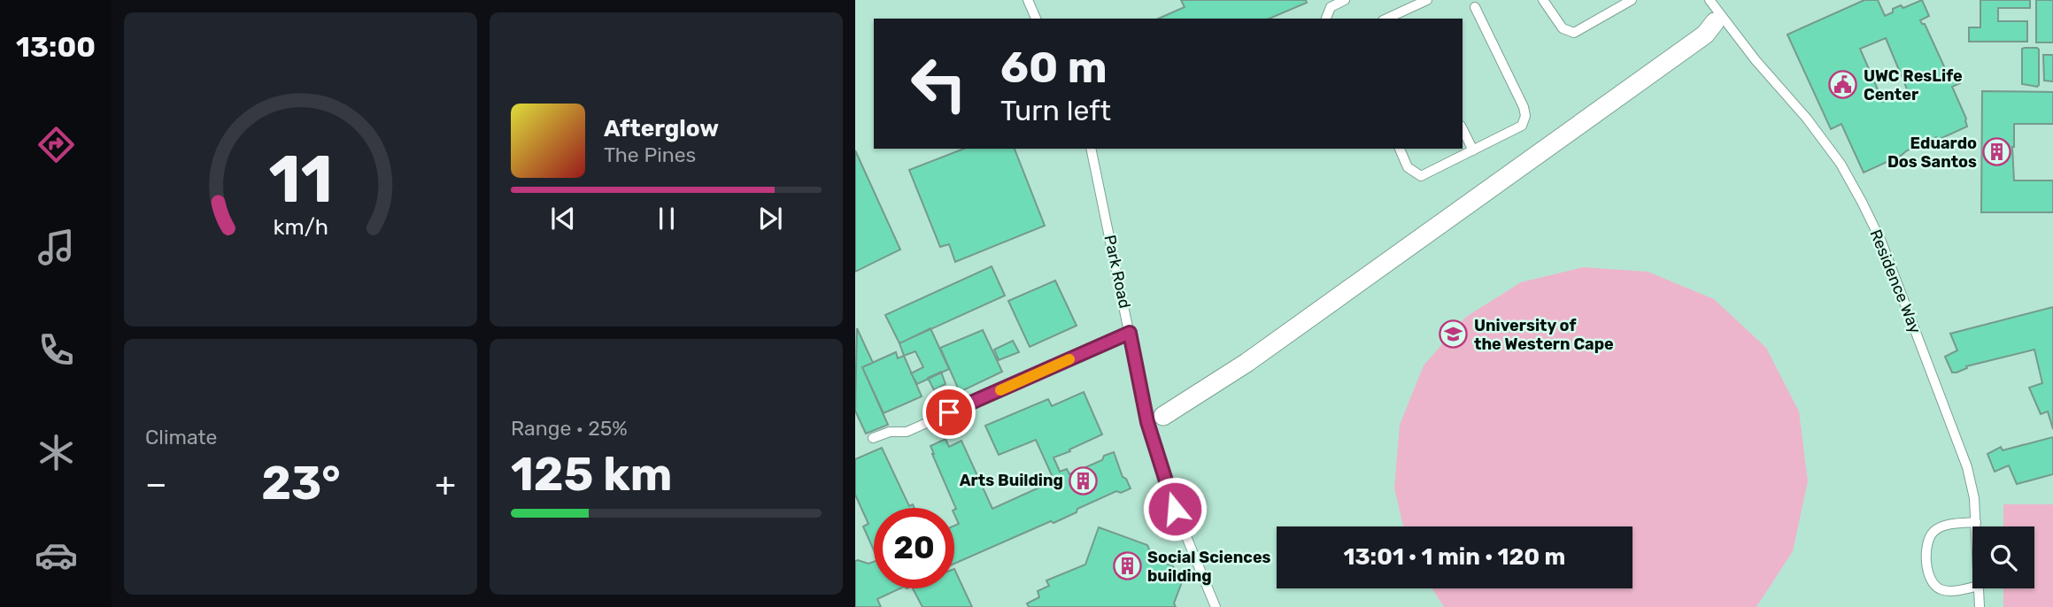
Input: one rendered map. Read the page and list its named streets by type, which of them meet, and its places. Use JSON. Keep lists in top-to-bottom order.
{
  "streets": {
    "lane": ["Park Road", "Residence Way"]
  },
  "places": {
    "public building": ["UWC ResLife Center"],
    "building": ["Eduardo Dos Santos", "Arts Building", "Social Sciences building"],
    "school or university": ["University of the Western Cape"]
  },
  "page": {
    "tabs": "13:00",
    "turn": ["60 m", "Turn left"],
    "song": ["Afterglow", "The Pines"],
    "tile": [
      "Climate",
      ["Range · 25%", "125 km"]
    ],
    "heat": ["−", "23°", "+"],
    "limit": "20",
    "trip": "13:01 · 1 min · 120 m",
    "gauge": ["11", "km/h"]
  }
}
